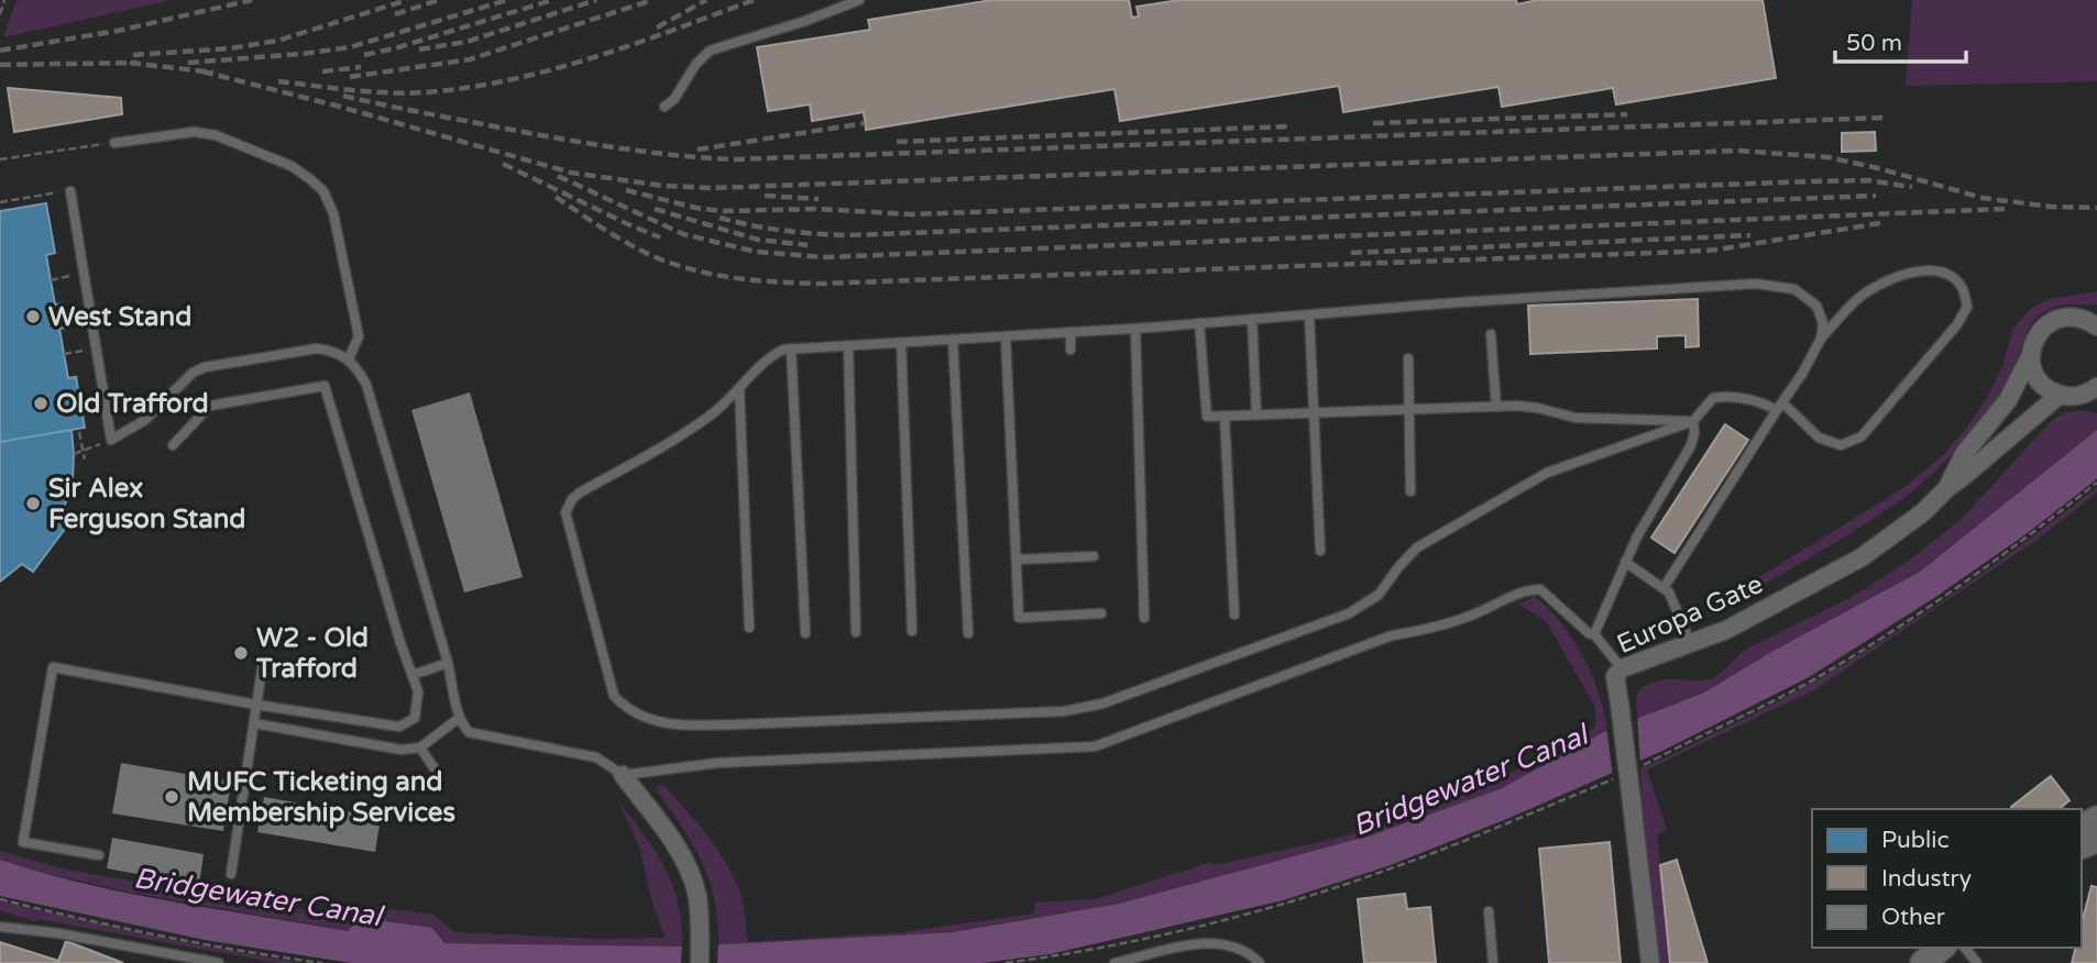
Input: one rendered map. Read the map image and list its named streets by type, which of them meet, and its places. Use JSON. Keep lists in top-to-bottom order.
{
  "streets": {
    "street": ["Europa Gate"]
  },
  "water": ["Bridgewater Canal"],
  "places": [
    "West Stand",
    "Old Trafford",
    "Sir Alex Ferguson Stand",
    "W2 - Old Trafford",
    "MUFC Ticketing and Membership Services"
  ],
  "legend": ["Public", "Industry", "Other"],
  "scale_bar": "50 m"
}
